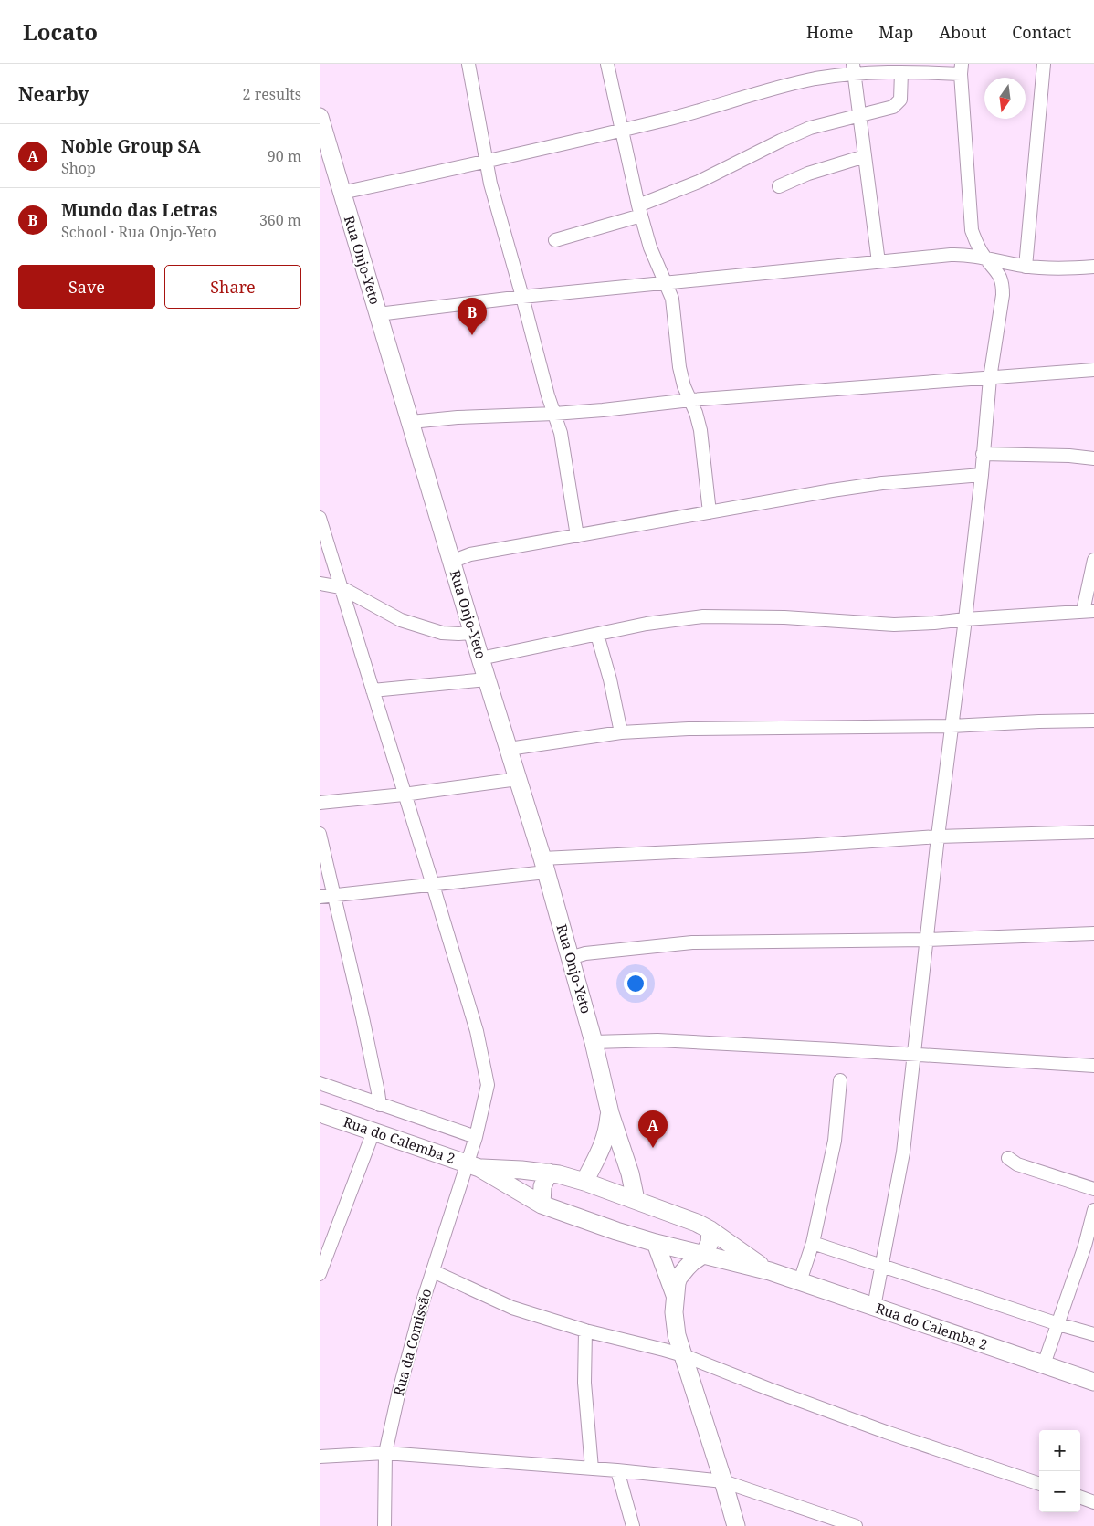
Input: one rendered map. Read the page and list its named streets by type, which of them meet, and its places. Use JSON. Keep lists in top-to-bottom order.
{
  "streets": {
    "main road": ["Rua Onjo-Yeto", "Rua do Calemba 2"],
    "street": ["Rua da Comissão"]
  },
  "crossings": [
    ["Rua do Calemba 2", "Rua da Comissão"]
  ],
  "north": "bottom",
  "page": {
    "header": "Locato",
    "nav": [
      "Home",
      "Map",
      "About",
      "Contact"
    ],
    "heading": ["Nearby", "2 results"],
    "list": [
      {
        "mark": "A",
        "name": "Noble Group SA",
        "note": "Shop",
        "value": "90 m"
      },
      {
        "mark": "B",
        "name": "Mundo das Letras",
        "note": "School · Rua Onjo-Yeto",
        "value": "360 m"
      }
    ],
    "buttons": ["Save", "Share"],
    "pins": ["B", "A"],
    "map_buttons": ["+", "−"]
  }
}
